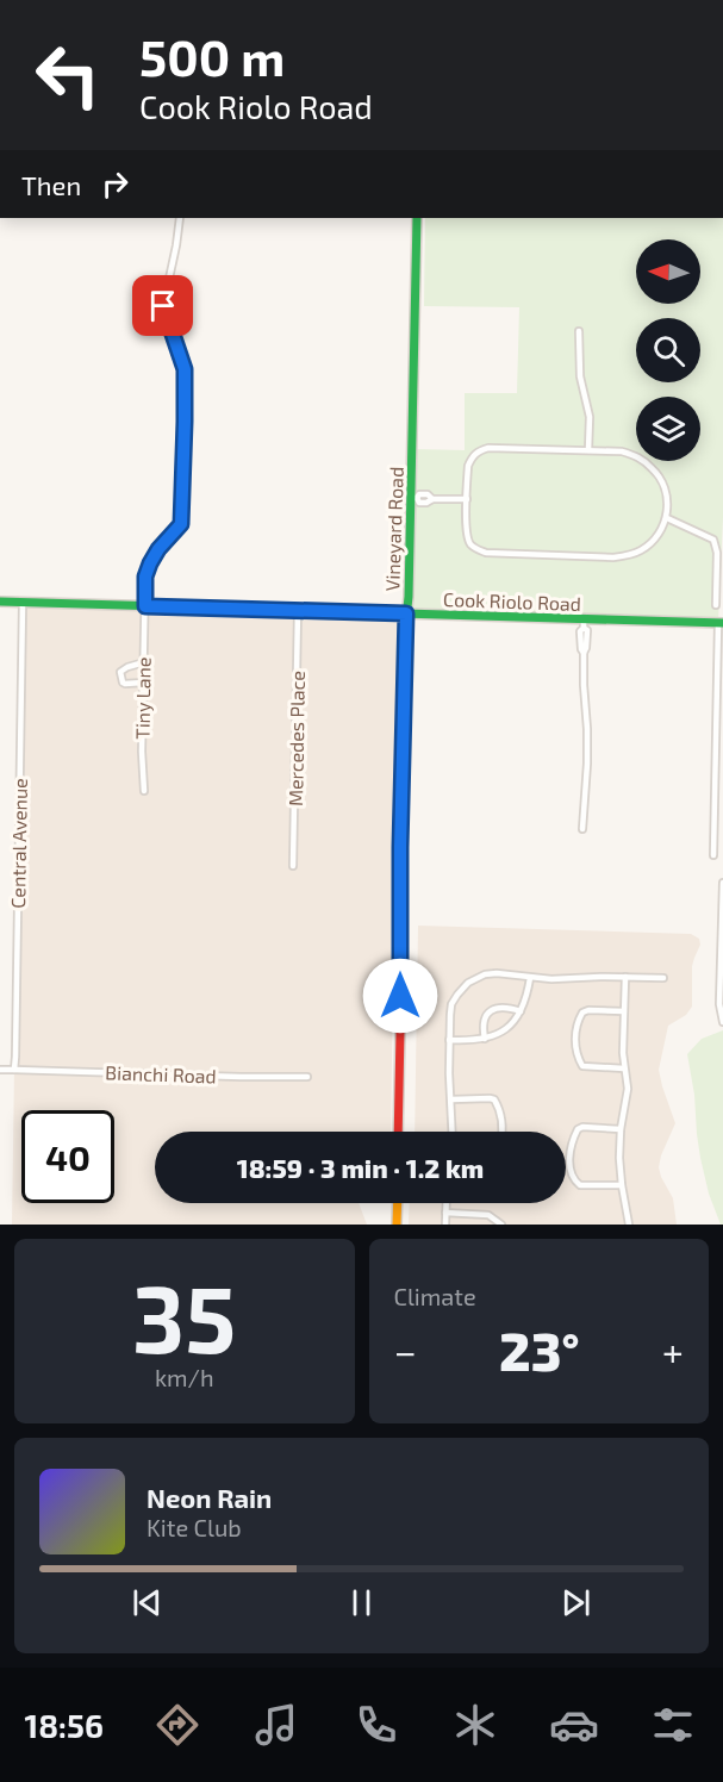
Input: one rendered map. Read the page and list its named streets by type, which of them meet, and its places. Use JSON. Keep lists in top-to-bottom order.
{
  "streets": {
    "street": [
      "Vineyard Road",
      "Cook Riolo Road",
      "Tiny Lane",
      "Mercedes Place",
      "Central Avenue",
      "Bianchi Road"
    ]
  },
  "crossings": [
    ["Vineyard Road", "Cook Riolo Road"],
    ["Cook Riolo Road", "Tiny Lane"],
    ["Cook Riolo Road", "Mercedes Place"],
    ["Cook Riolo Road", "Central Avenue"],
    ["Central Avenue", "Bianchi Road"]
  ],
  "north": "left",
  "page": {
    "turn": ["500 m", "Cook Riolo Road"],
    "then": "Then",
    "limit": "40",
    "trip": "18:59 · 3 min · 1.2 km",
    "tile": [
      ["35", "km/h"],
      "Climate"
    ],
    "heat": ["−", "23°", "+"],
    "song": ["Neon Rain", "Kite Club"],
    "tabs": "18:56"
  }
}
